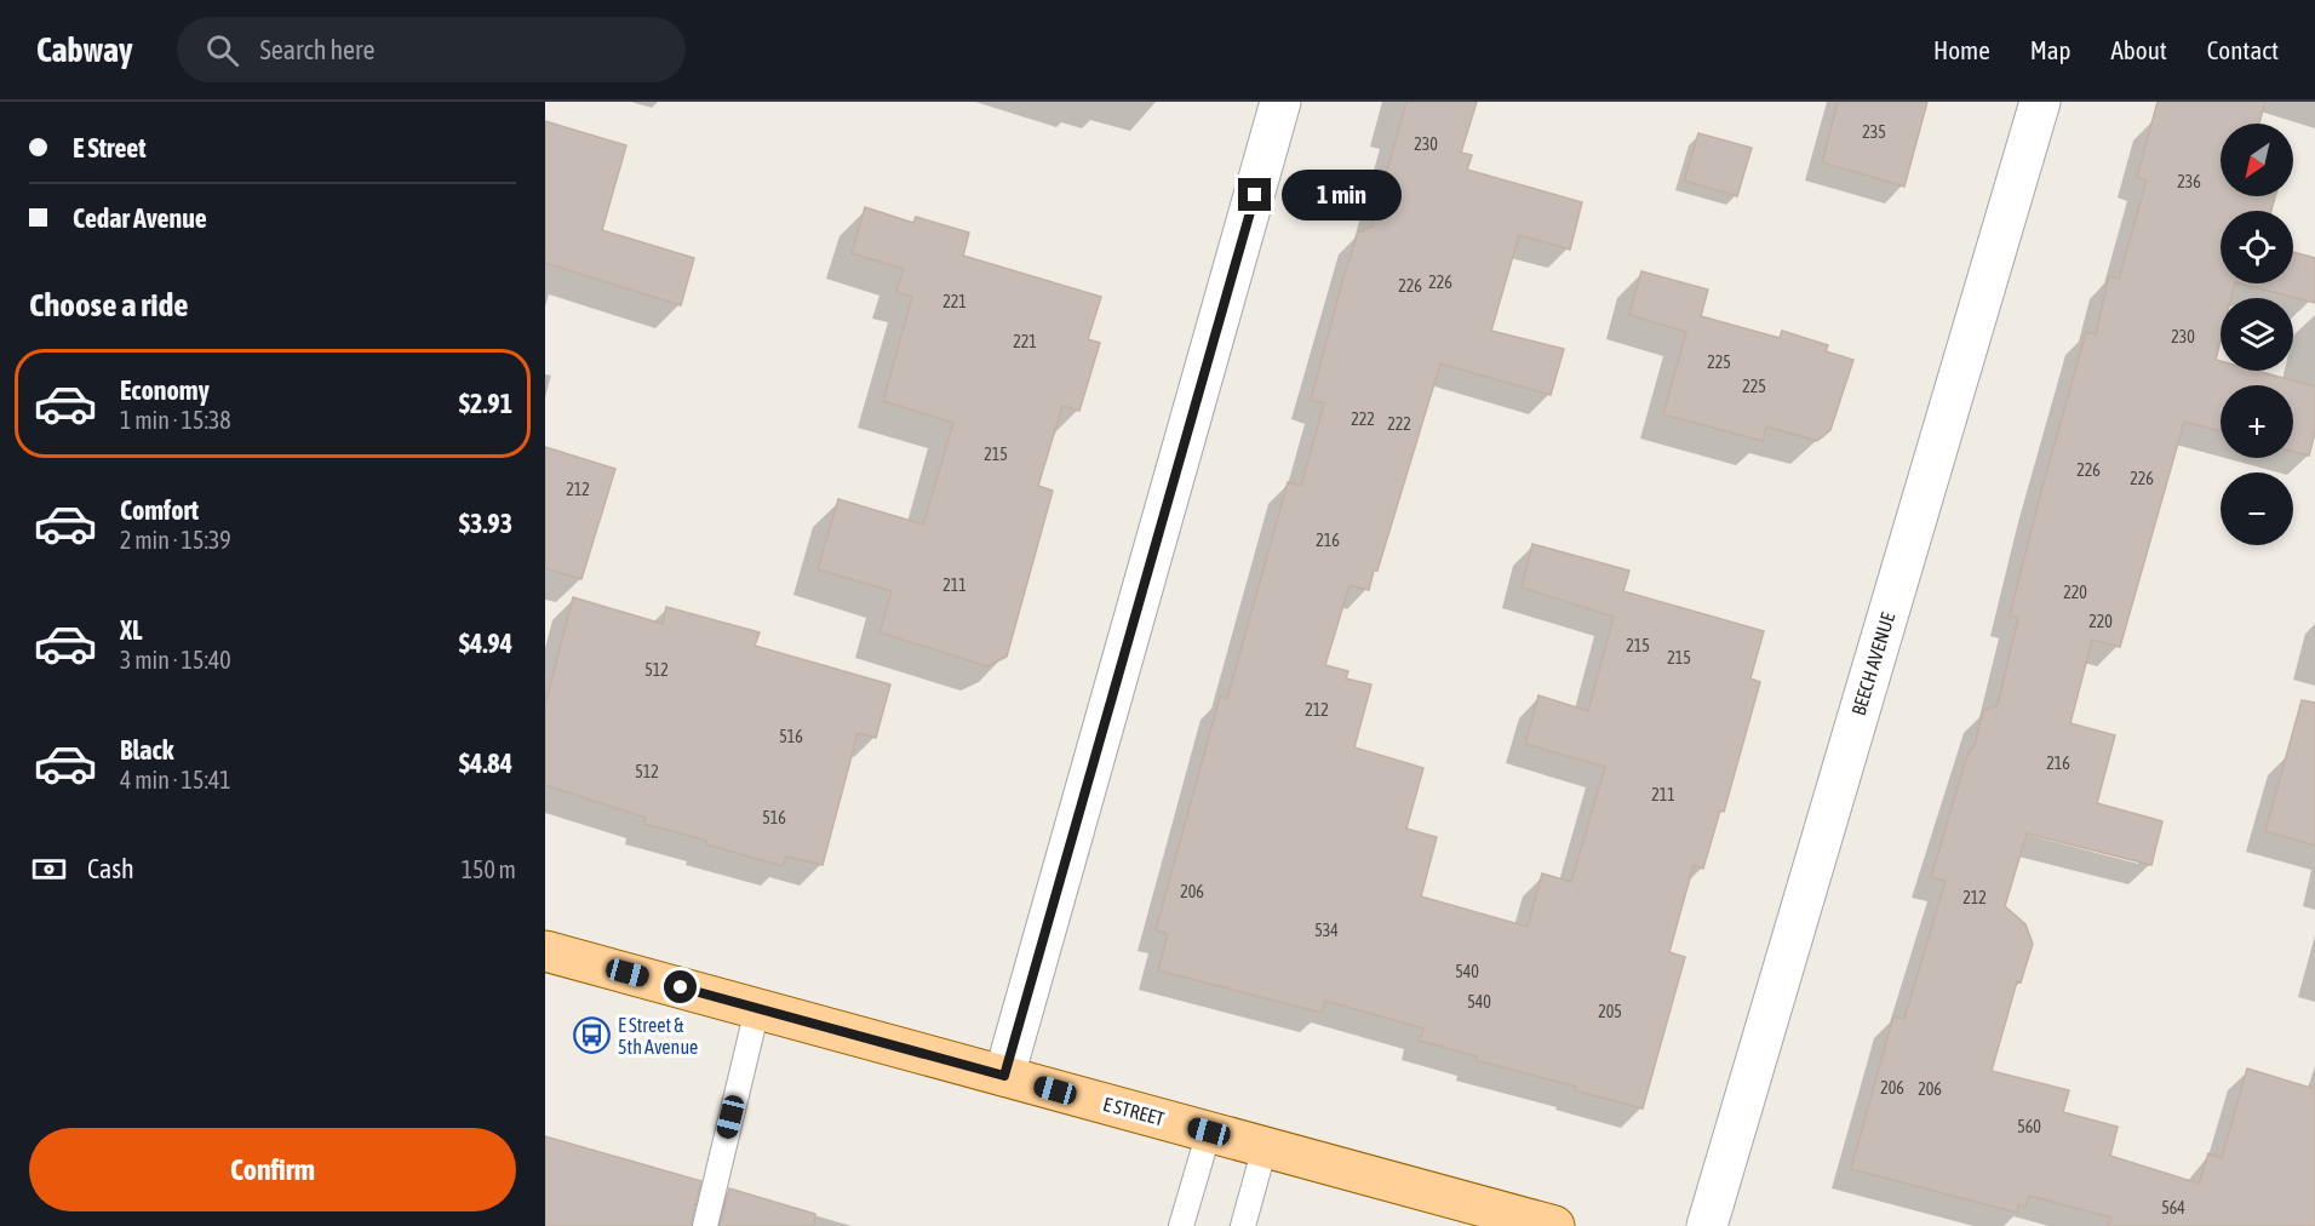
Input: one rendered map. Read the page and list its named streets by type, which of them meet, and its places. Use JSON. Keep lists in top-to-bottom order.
{
  "streets": {
    "main road": ["E STREET"],
    "street": ["BEECH AVENUE"]
  },
  "places": {
    "bus stop": ["E Street & 5th Avenue"]
  },
  "house_numbers": [
    "235",
    "230",
    "236",
    "226",
    "226",
    "221",
    "230",
    "221",
    "225",
    "225",
    "222",
    "222",
    "215",
    "226",
    "226",
    "212",
    "216",
    "211",
    "220",
    "220",
    "215",
    "215",
    "512",
    "212",
    "516",
    "216",
    "512",
    "211",
    "516",
    "206",
    "212",
    "534",
    "540",
    "540",
    "205",
    "206",
    "206",
    "560",
    "564"
  ],
  "north": "bottom left",
  "page": {
    "header": "Cabway",
    "search": "Search here",
    "nav": [
      "Home",
      "Map",
      "About",
      "Contact"
    ],
    "banner": ["E Street", "Cedar Avenue"],
    "map_buttons": ["+", "−"],
    "bubble": "1 min",
    "heading": "Choose a ride",
    "list": [
      {
        "name": "Economy",
        "note": "1 min · 15:38",
        "value": "$2.91"
      },
      {
        "name": "Comfort",
        "note": "2 min · 15:39",
        "value": "$3.93"
      },
      {
        "name": "XL",
        "note": "3 min · 15:40",
        "value": "$4.94"
      },
      {
        "name": "Black",
        "note": "4 min · 15:41",
        "value": "$4.84"
      }
    ],
    "pay": ["Cash", "150 m"],
    "buttons": "Confirm"
  }
}
